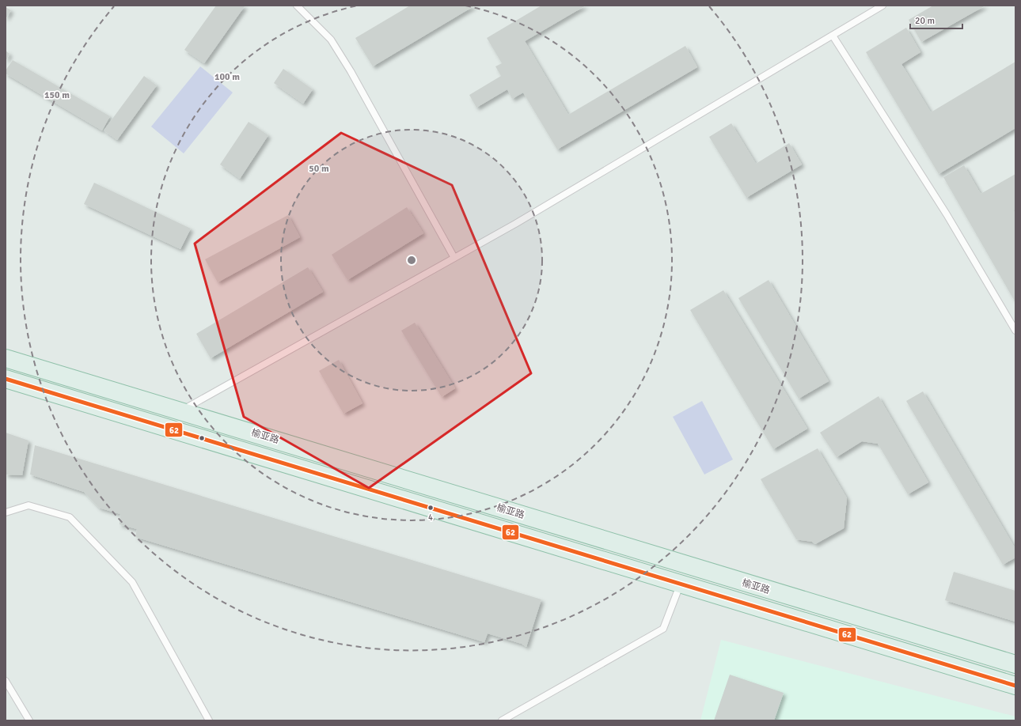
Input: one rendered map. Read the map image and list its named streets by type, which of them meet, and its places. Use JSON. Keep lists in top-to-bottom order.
{
  "streets": {
    "highway": ["榆亚路"]
  },
  "places": ["4"],
  "lines": ["transit line 62"],
  "scale_bar": "20 m",
  "rings": ["100 m", "150 m", "50 m"]
}
